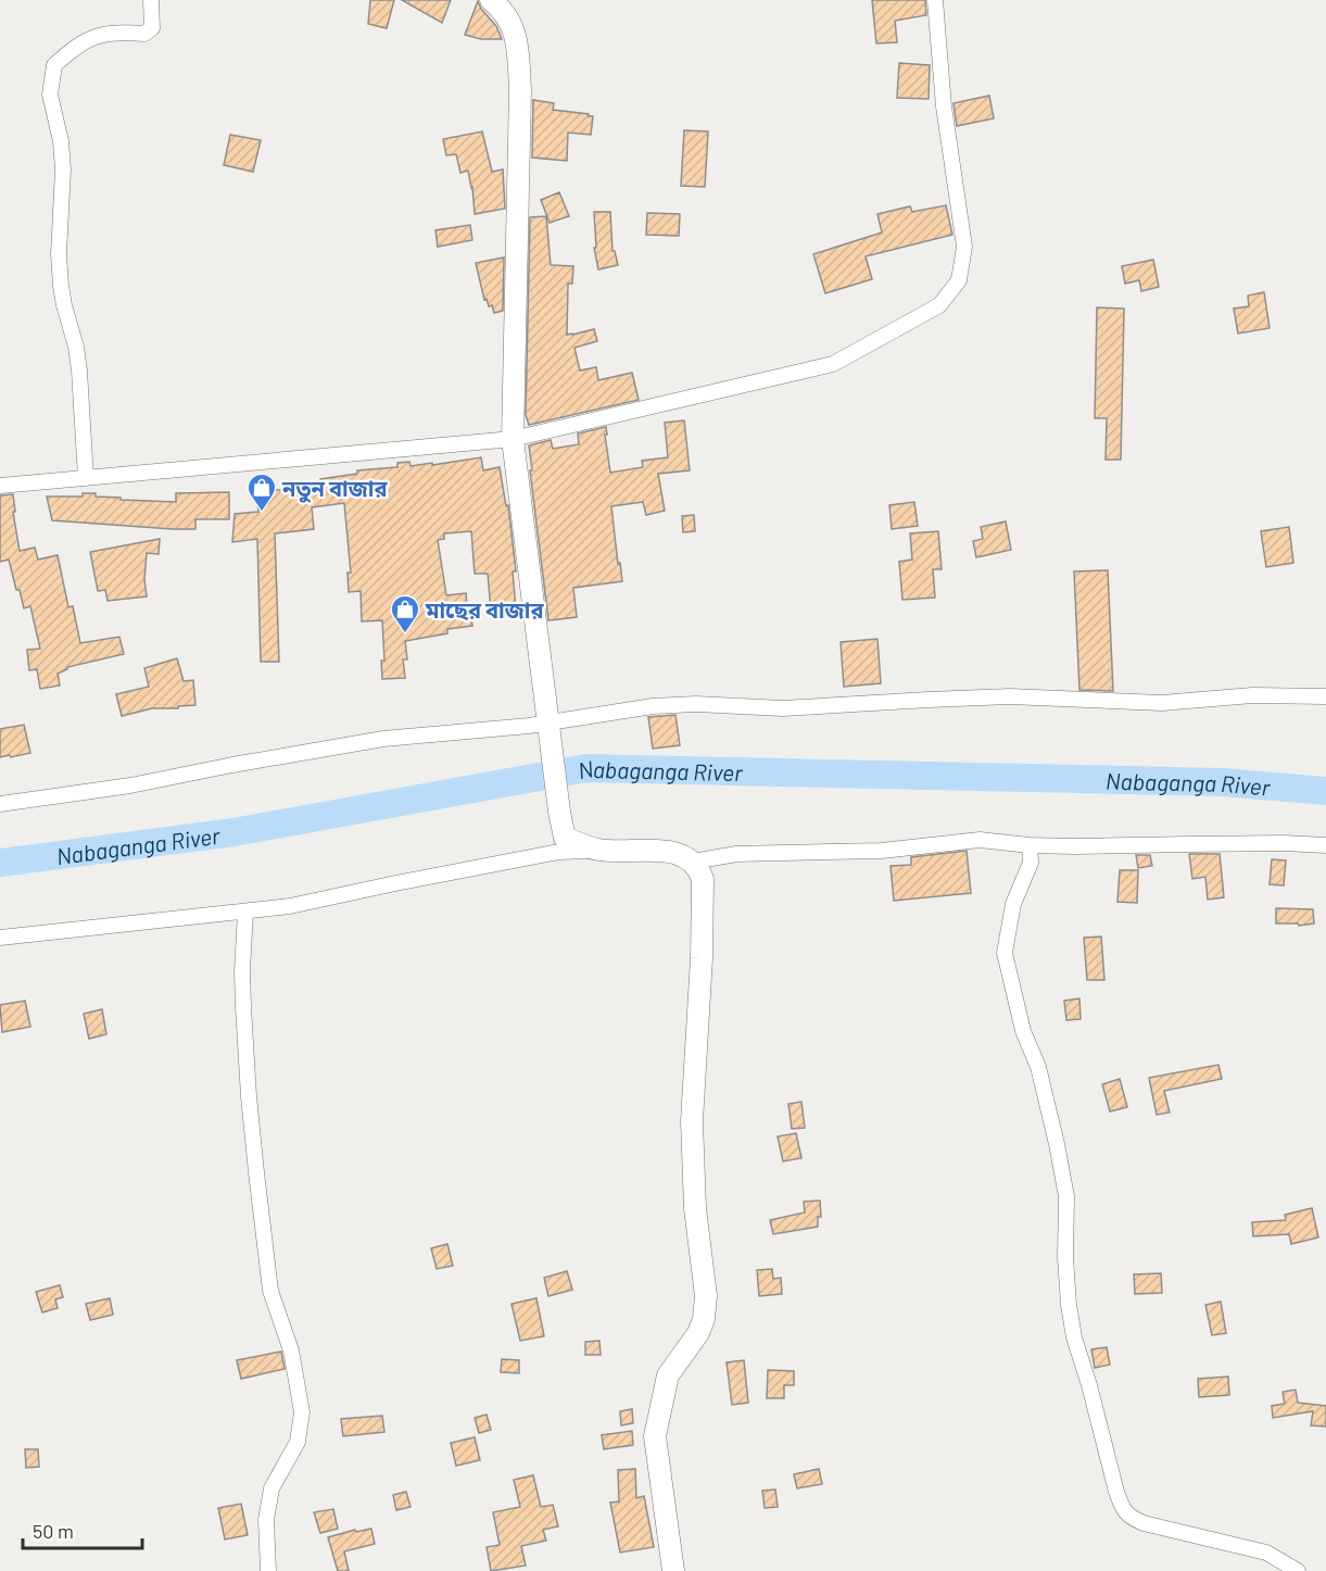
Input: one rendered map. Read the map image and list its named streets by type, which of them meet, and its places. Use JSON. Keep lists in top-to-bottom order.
{
  "water": ["Nabaganga River"],
  "places": {
    "shop": ["নতুন বাজার", "মাছের বাজার"]
  },
  "scale_bar": "50 m"
}
